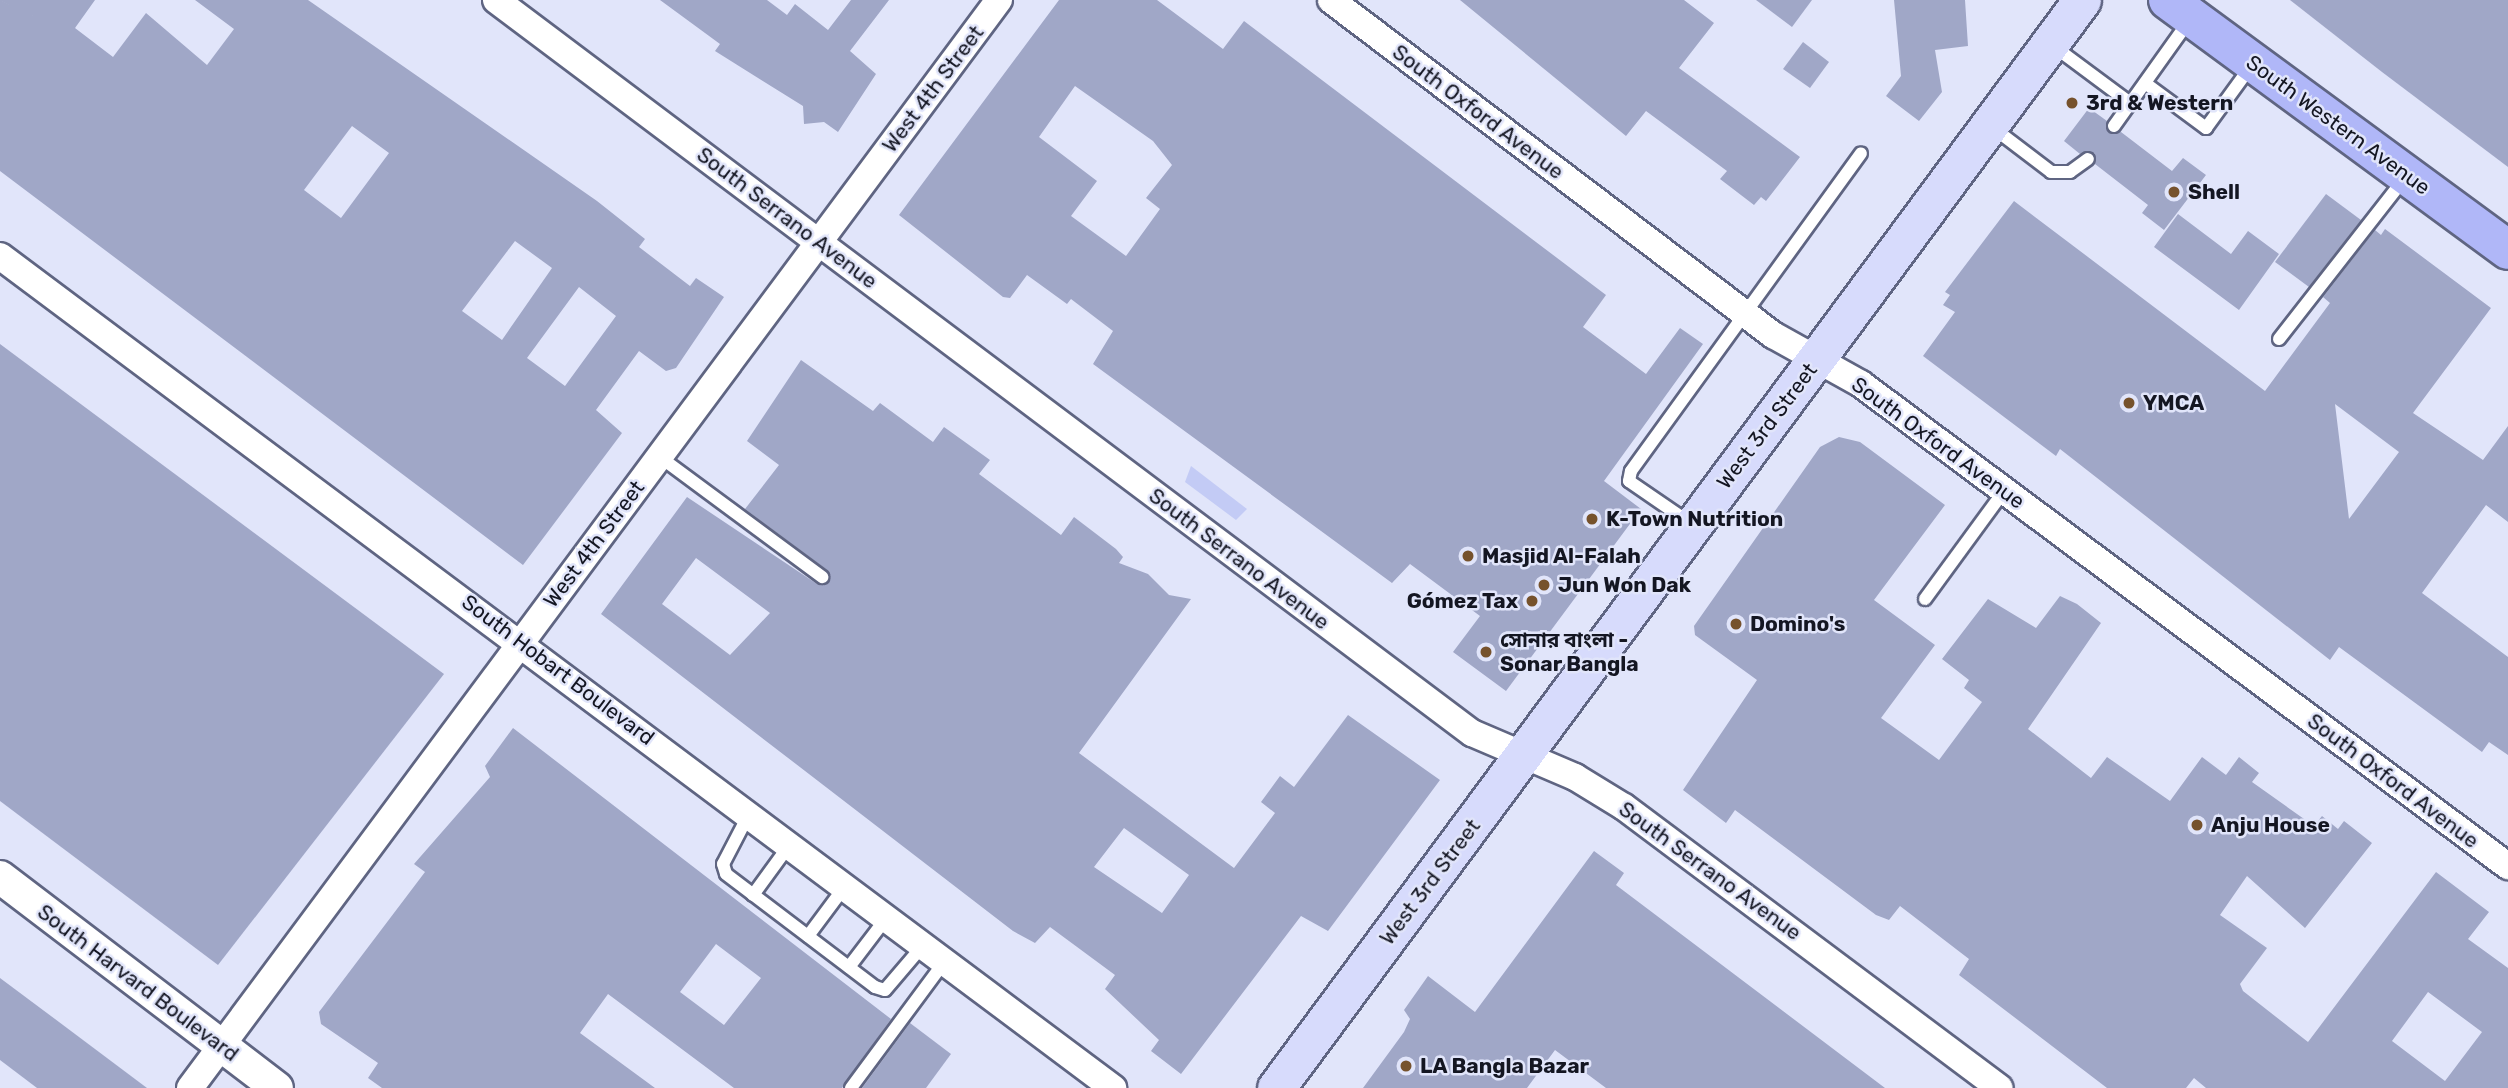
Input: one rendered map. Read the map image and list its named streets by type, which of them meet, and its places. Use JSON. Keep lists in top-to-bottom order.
{
  "streets": {
    "main road": ["South Western Avenue", "West 3rd Street"],
    "street": [
      "West 4th Street",
      "South Oxford Avenue",
      "South Serrano Avenue",
      "South Hobart Boulevard",
      "South Harvard Boulevard"
    ]
  },
  "crossings": [
    ["West 4th Street", "South Serrano Avenue"],
    ["West 4th Street", "South Hobart Boulevard"],
    ["West 4th Street", "South Harvard Boulevard"],
    ["South Oxford Avenue", "West 3rd Street"],
    ["South Serrano Avenue", "West 3rd Street"]
  ],
  "places": [
    "3rd & Western",
    "Shell",
    "YMCA",
    "K-Town Nutrition",
    "Masjid Al-Falah",
    "Jun Won Dak",
    "Gómez Tax",
    "Domino's",
    "সোনার বাংলা - Sonar Bangla",
    "Anju House",
    "LA Bangla Bazar"
  ]
}
